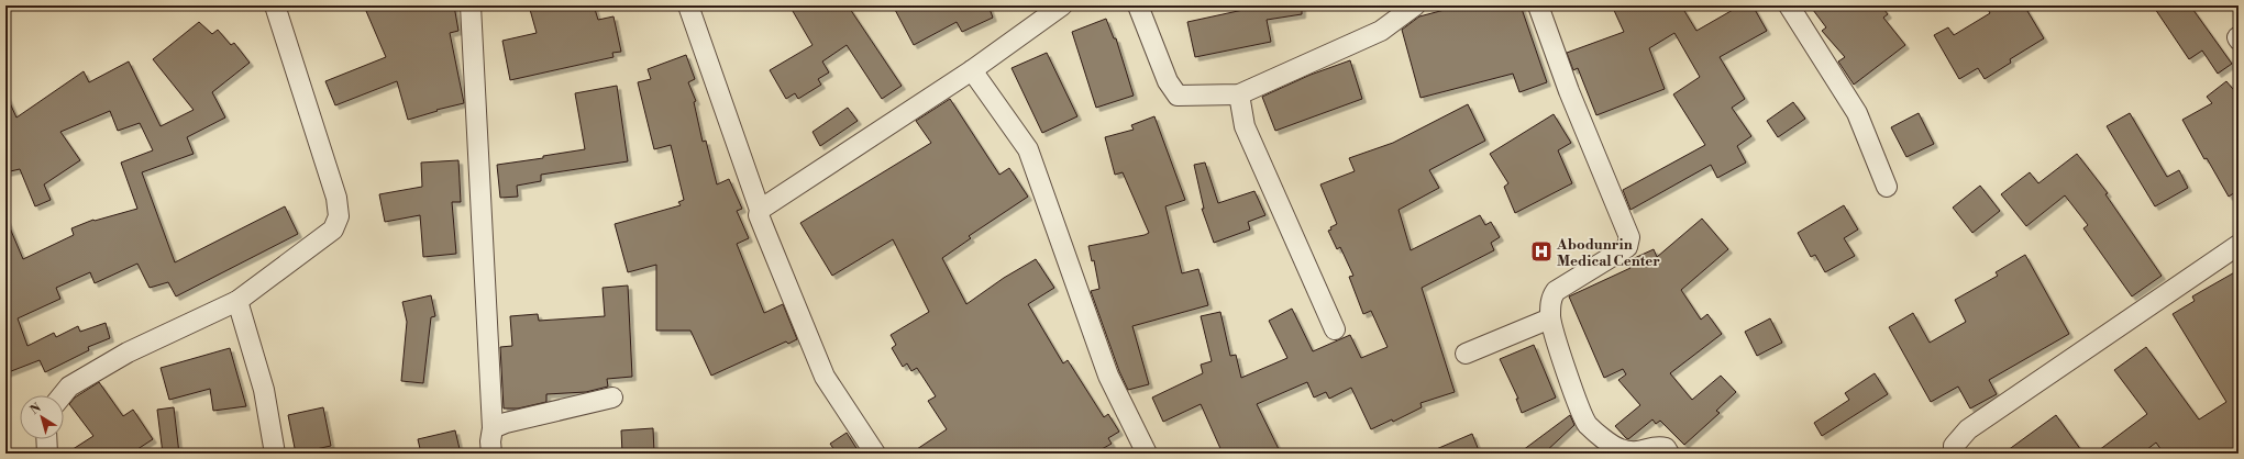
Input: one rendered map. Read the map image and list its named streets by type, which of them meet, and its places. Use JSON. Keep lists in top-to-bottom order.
{
  "places": {
    "hospital": ["Abodunrin Medical Center"]
  },
  "north": "top left"
}
